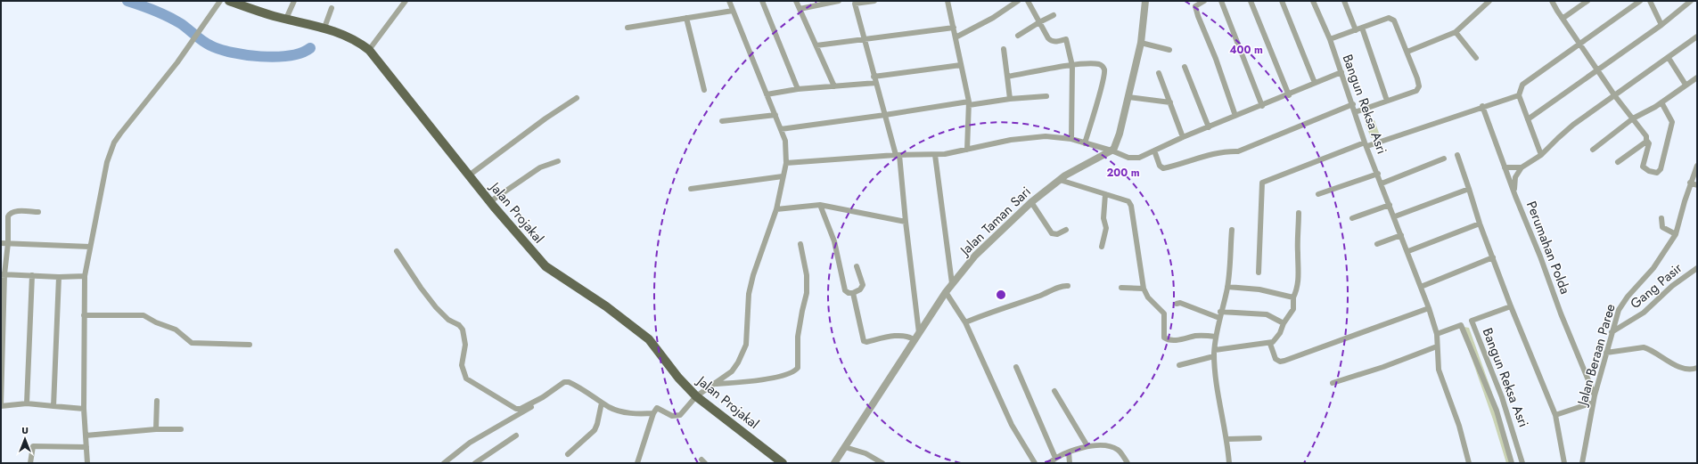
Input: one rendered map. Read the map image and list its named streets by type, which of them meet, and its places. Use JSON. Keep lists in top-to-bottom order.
{
  "streets": {
    "main road": ["Jalan Projakal"],
    "street": [
      "Bangun Reksa Asri",
      "Jalan Taman Sari",
      "Perumahan Polda",
      "Gang Pasir",
      "Jalan Beraan Paree"
    ]
  },
  "crossings": [
    ["Perumahan Polda", "Jalan Beraan Paree"],
    ["Gang Pasir", "Jalan Beraan Paree"]
  ],
  "north": "top",
  "rings": ["400 m", "200 m"]
}
